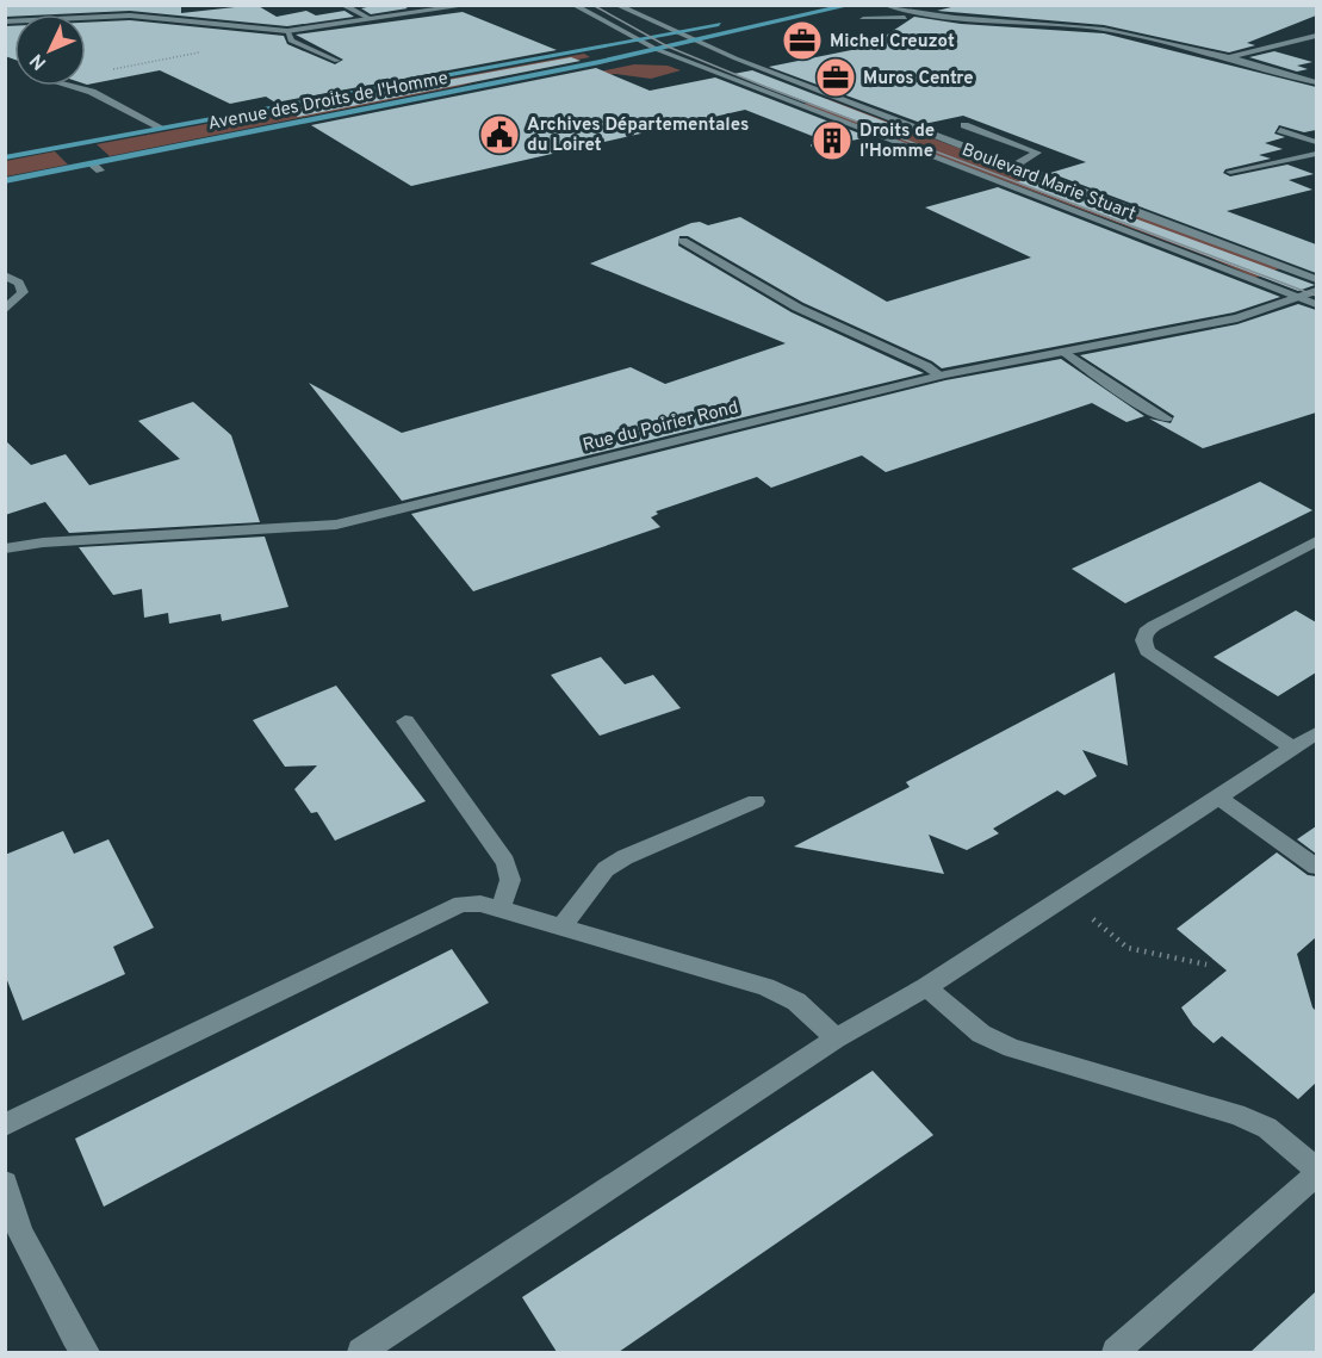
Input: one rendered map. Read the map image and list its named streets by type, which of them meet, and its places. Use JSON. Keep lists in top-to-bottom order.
{
  "streets": {
    "main road": ["Avenue des Droits de l'Homme"],
    "street": ["Boulevard Marie Stuart", "Rue du Poirier Rond"]
  },
  "crossings": [
    ["Avenue des Droits de l'Homme", "Boulevard Marie Stuart"],
    ["Boulevard Marie Stuart", "Rue du Poirier Rond"]
  ],
  "places": {
    "office": ["Michel Creuzot", "Muros Centre"],
    "public building": ["Archives Départementales du Loiret"],
    "building": ["Droits de l'Homme"]
  },
  "north": "bottom left"
}
